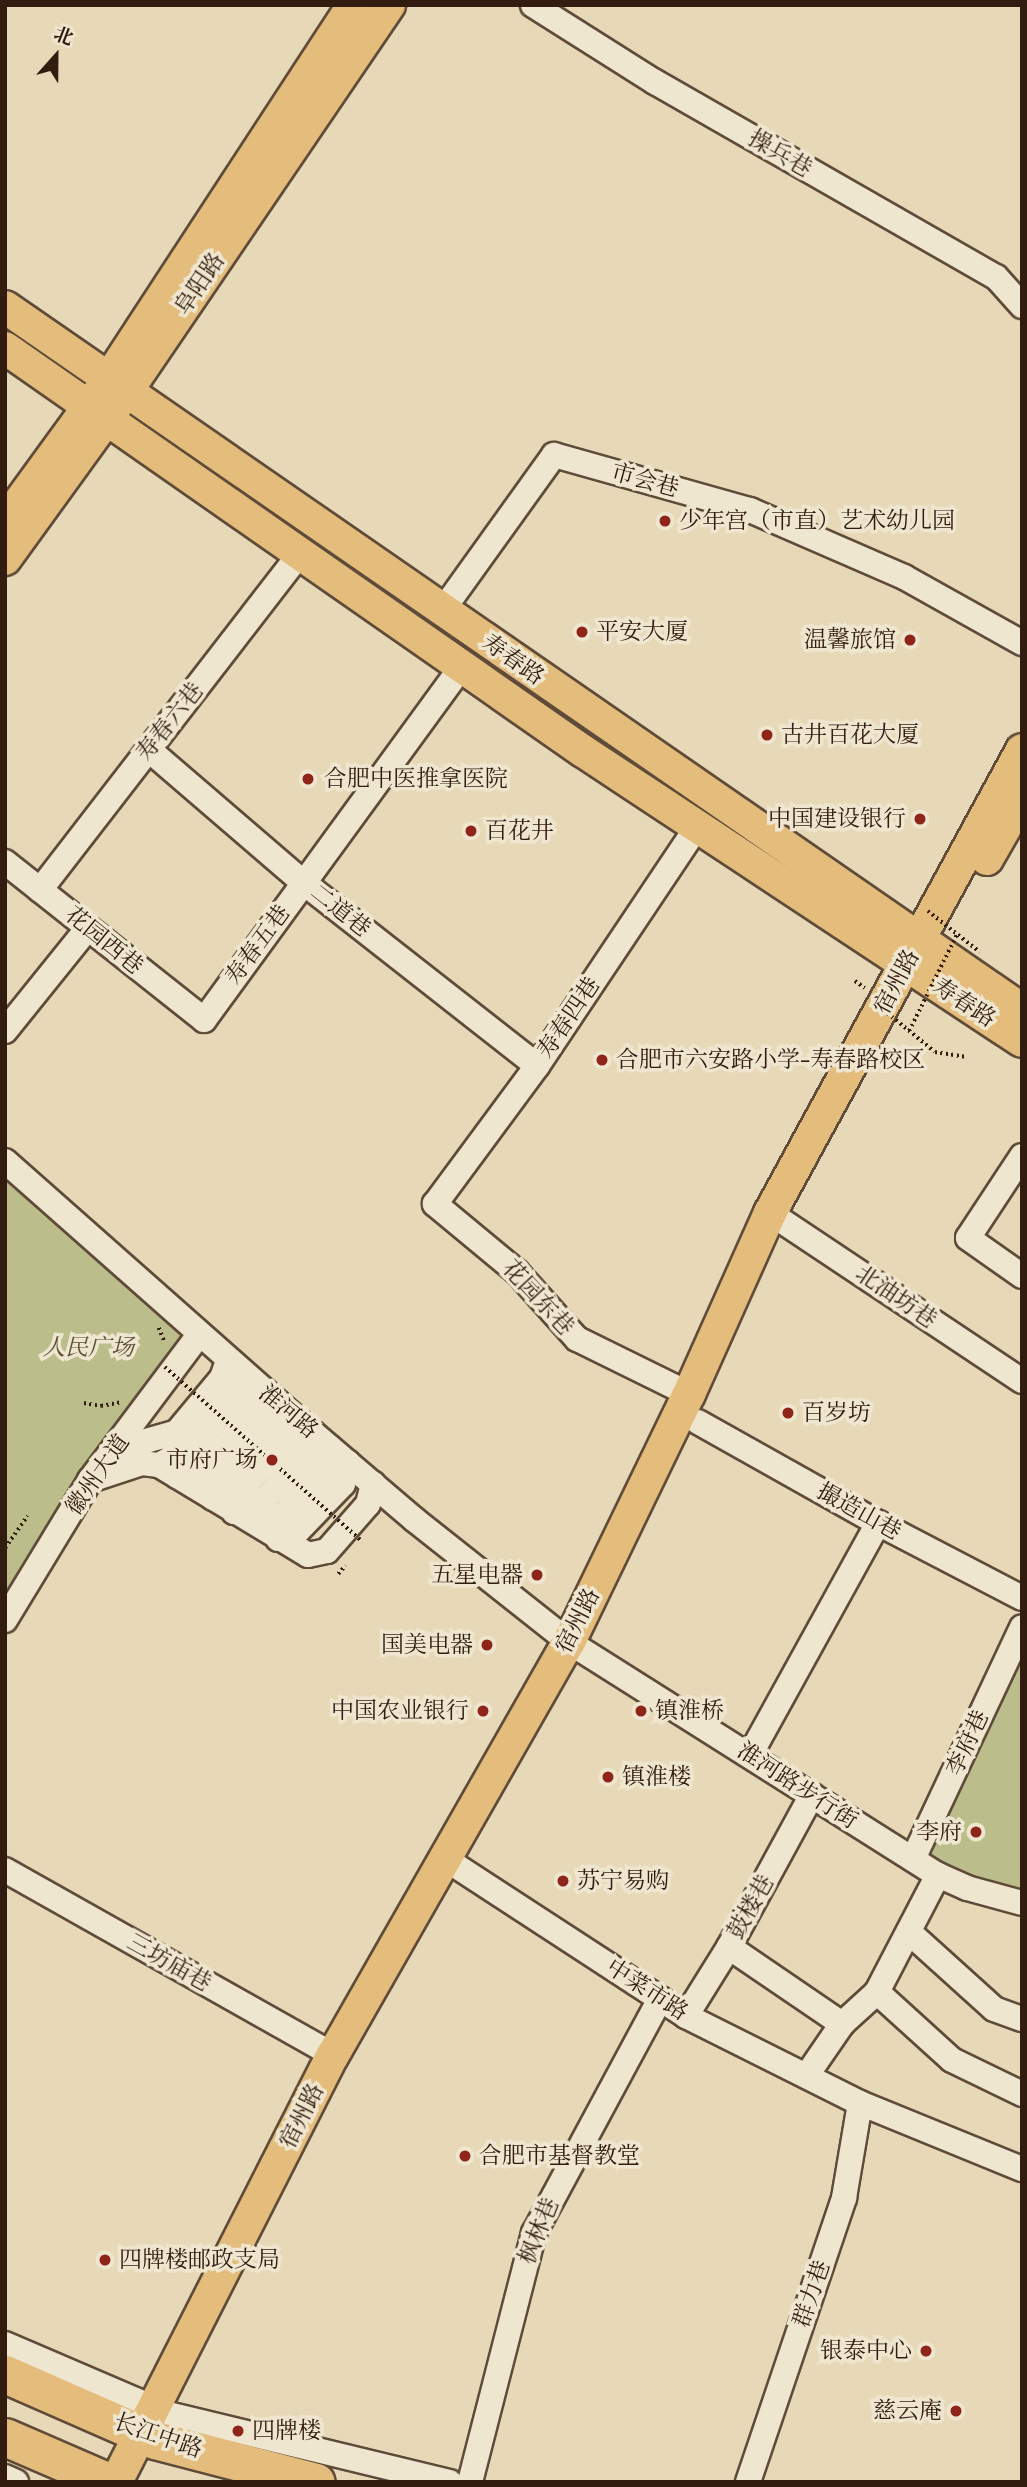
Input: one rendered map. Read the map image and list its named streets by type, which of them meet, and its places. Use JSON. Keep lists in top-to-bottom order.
{
  "streets": {
    "highway": ["长江中路"],
    "main road": ["阜阳路", "寿春路", "宿州路"],
    "street": [
      "操兵巷",
      "市会巷",
      "寿春六巷",
      "二道巷",
      "花园西巷",
      "寿春五巷",
      "寿春四巷",
      "北油坊巷",
      "花园东巷",
      "淮河路",
      "徽州大道",
      "撮造山巷",
      "李府巷",
      "淮河路步行街",
      "鼓楼巷",
      "三坊庙巷",
      "中菜市路",
      "枫林巷",
      "群力巷"
    ]
  },
  "crossings": [
    ["阜阳路", "寿春路"],
    ["市会巷", "寿春路"],
    ["寿春路", "寿春六巷"],
    ["寿春路", "寿春五巷"],
    ["寿春路", "宿州路"],
    ["寿春路", "寿春四巷"],
    ["寿春六巷", "二道巷"],
    ["寿春六巷", "花园西巷"],
    ["二道巷", "寿春五巷"],
    ["二道巷", "寿春四巷"],
    ["花园西巷", "寿春五巷"],
    ["宿州路", "北油坊巷"],
    ["宿州路", "花园东巷"],
    ["宿州路", "淮河路"],
    ["宿州路", "撮造山巷"],
    ["宿州路", "淮河路步行街"],
    ["宿州路", "三坊庙巷"],
    ["宿州路", "中菜市路"],
    ["宿州路", "长江中路"],
    ["寿春四巷", "花园东巷"],
    ["花园东巷", "撮造山巷"],
    ["淮河路", "徽州大道"],
    ["淮河路", "淮河路步行街"],
    ["李府巷", "淮河路步行街"],
    ["淮河路步行街", "鼓楼巷"],
    ["鼓楼巷", "中菜市路"],
    ["中菜市路", "枫林巷"],
    ["中菜市路", "群力巷"]
  ],
  "parks": ["人民广场"],
  "places": [
    "少年宫（市直）艺术幼儿园",
    "平安大厦",
    "温馨旅馆",
    "古井百花大厦",
    "合肥中医推拿医院",
    "中国建设银行",
    "百花井",
    "合肥市六安路小学-寿春路校区",
    "百岁坊",
    "市府广场",
    "五星电器",
    "国美电器",
    "中国农业银行",
    "镇淮桥",
    "镇淮楼",
    "李府",
    "苏宁易购",
    "合肥市基督教堂",
    "四牌楼邮政支局",
    "银泰中心",
    "慈云庵",
    "四牌楼"
  ],
  "north": "top"
}
